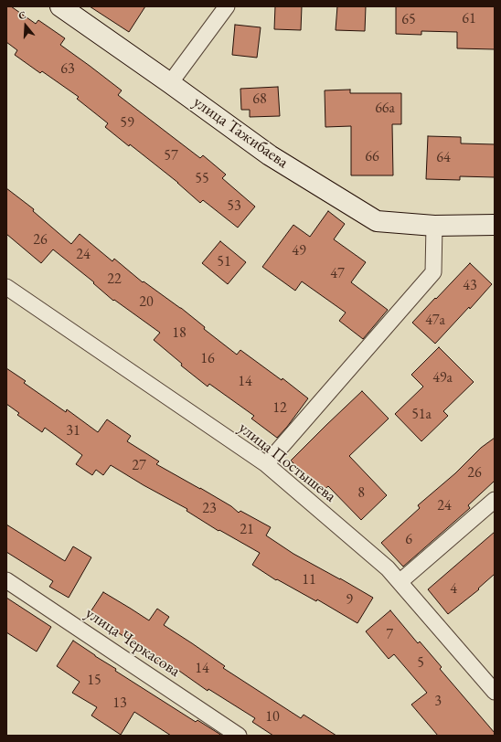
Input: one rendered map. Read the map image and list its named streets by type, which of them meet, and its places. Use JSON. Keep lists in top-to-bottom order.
{
  "streets": {
    "street": ["улица Тажибаева", "улица Постышева", "улица Черкасова"]
  },
  "house_numbers": [
    "61",
    "65",
    "63",
    "68",
    "66а",
    "59",
    "57",
    "66",
    "64",
    "55",
    "53",
    "26",
    "49",
    "24",
    "51",
    "47",
    "22",
    "43",
    "20",
    "47а",
    "18",
    "16",
    "49а",
    "14",
    "12",
    "51а",
    "31",
    "27",
    "26",
    "8",
    "24",
    "23",
    "21",
    "6",
    "11",
    "4",
    "9",
    "7",
    "5",
    "14",
    "15",
    "3",
    "13",
    "10"
  ],
  "north": "top"
}
